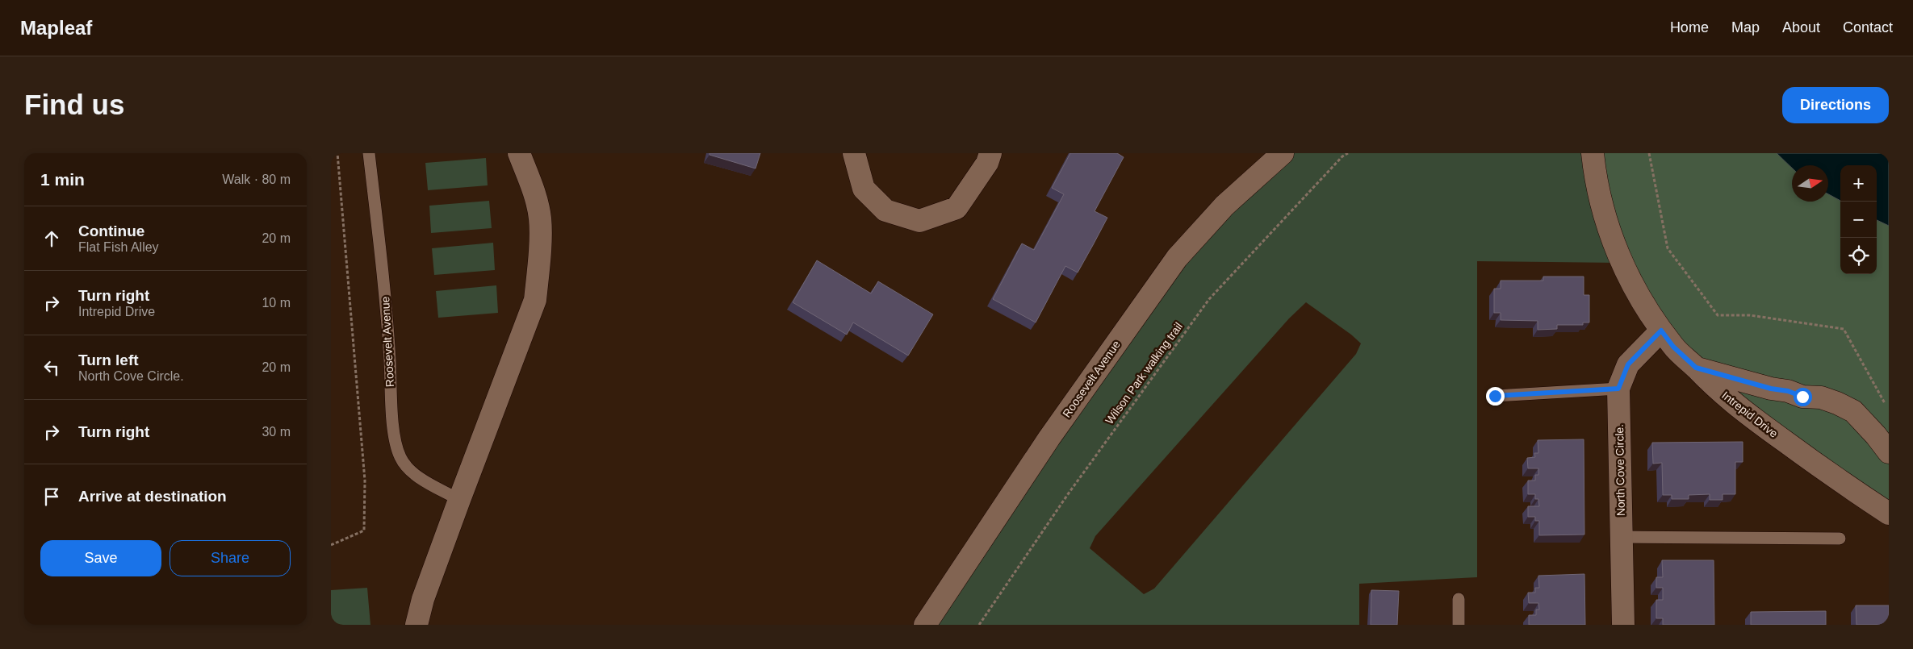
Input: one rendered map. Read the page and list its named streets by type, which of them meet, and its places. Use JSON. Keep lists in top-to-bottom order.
{
  "streets": {
    "street": ["Roosevelt Avenue", "Intrepid Drive", "North Cove Circle."],
    "path": ["Wilson Park walking trail"]
  },
  "crossings": [
    ["Intrepid Drive", "North Cove Circle."]
  ],
  "north": "right",
  "page": {
    "header": "Mapleaf",
    "nav": [
      "Home",
      "Map",
      "About",
      "Contact"
    ],
    "buttons": [
      "Directions",
      ["Save", "Share"]
    ],
    "title": "Find us",
    "heading": ["1 min", "Walk · 80 m"],
    "map_buttons": ["+", "−"],
    "list": [
      ["Continue", "Flat Fish Alley", "20 m"],
      ["Turn right", "Intrepid Drive", "10 m"],
      ["Turn left", "North Cove Circle.", "20 m"],
      ["Turn right", "30 m"],
      "Arrive at destination"
    ]
  }
}
